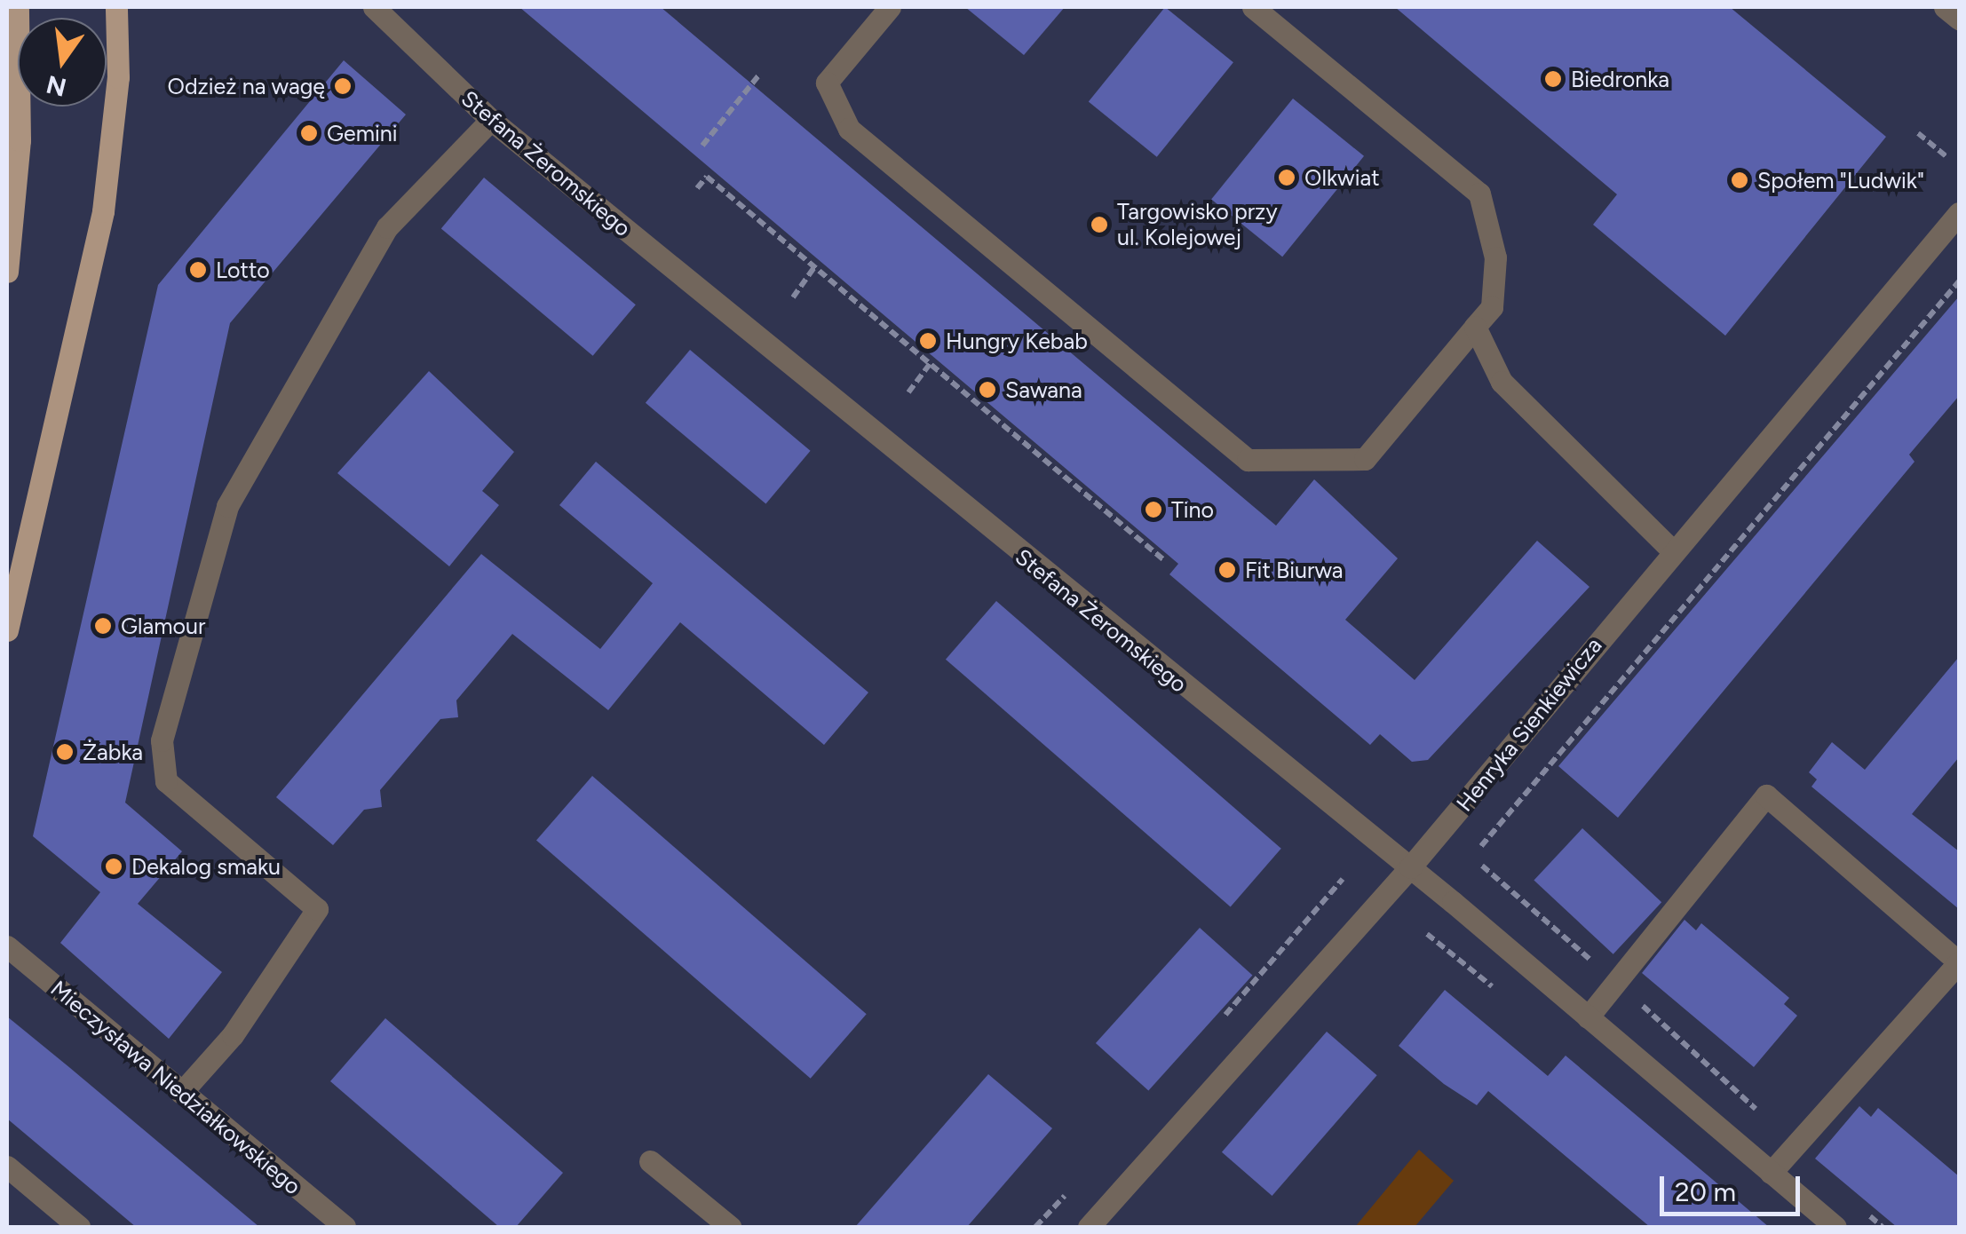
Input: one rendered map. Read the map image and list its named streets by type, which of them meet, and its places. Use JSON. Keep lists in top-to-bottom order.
{
  "streets": {
    "street": ["Stefana Żeromskiego", "Henryka Sienkiewicza", "Mieczysława Niedziałkowskiego"]
  },
  "crossings": [
    ["Stefana Żeromskiego", "Henryka Sienkiewicza"]
  ],
  "places": [
    "Biedronka",
    "Odzież na wagę",
    "Gemini",
    "Olkwiat",
    "Społem \"Ludwik\"",
    "Targowisko przy ul. Kolejowej",
    "Lotto",
    "Hungry Kebab",
    "Sawana",
    "Tino",
    "Fit Biurwa",
    "Glamour",
    "Żabka",
    "Dekalog smaku"
  ],
  "scale_bar": "20 m",
  "north": "bottom"
}
